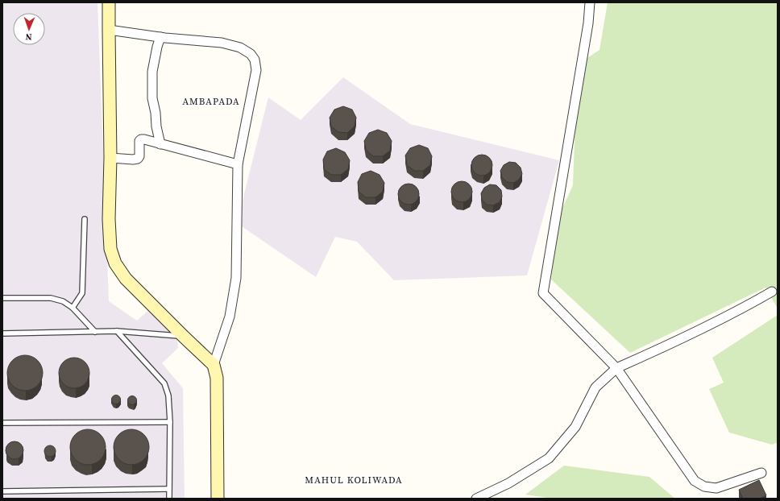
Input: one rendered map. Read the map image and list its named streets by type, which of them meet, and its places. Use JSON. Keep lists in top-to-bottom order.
{
  "districts": ["AMBAPADA", "MAHUL KOLIWADA"],
  "north": "bottom"
}
